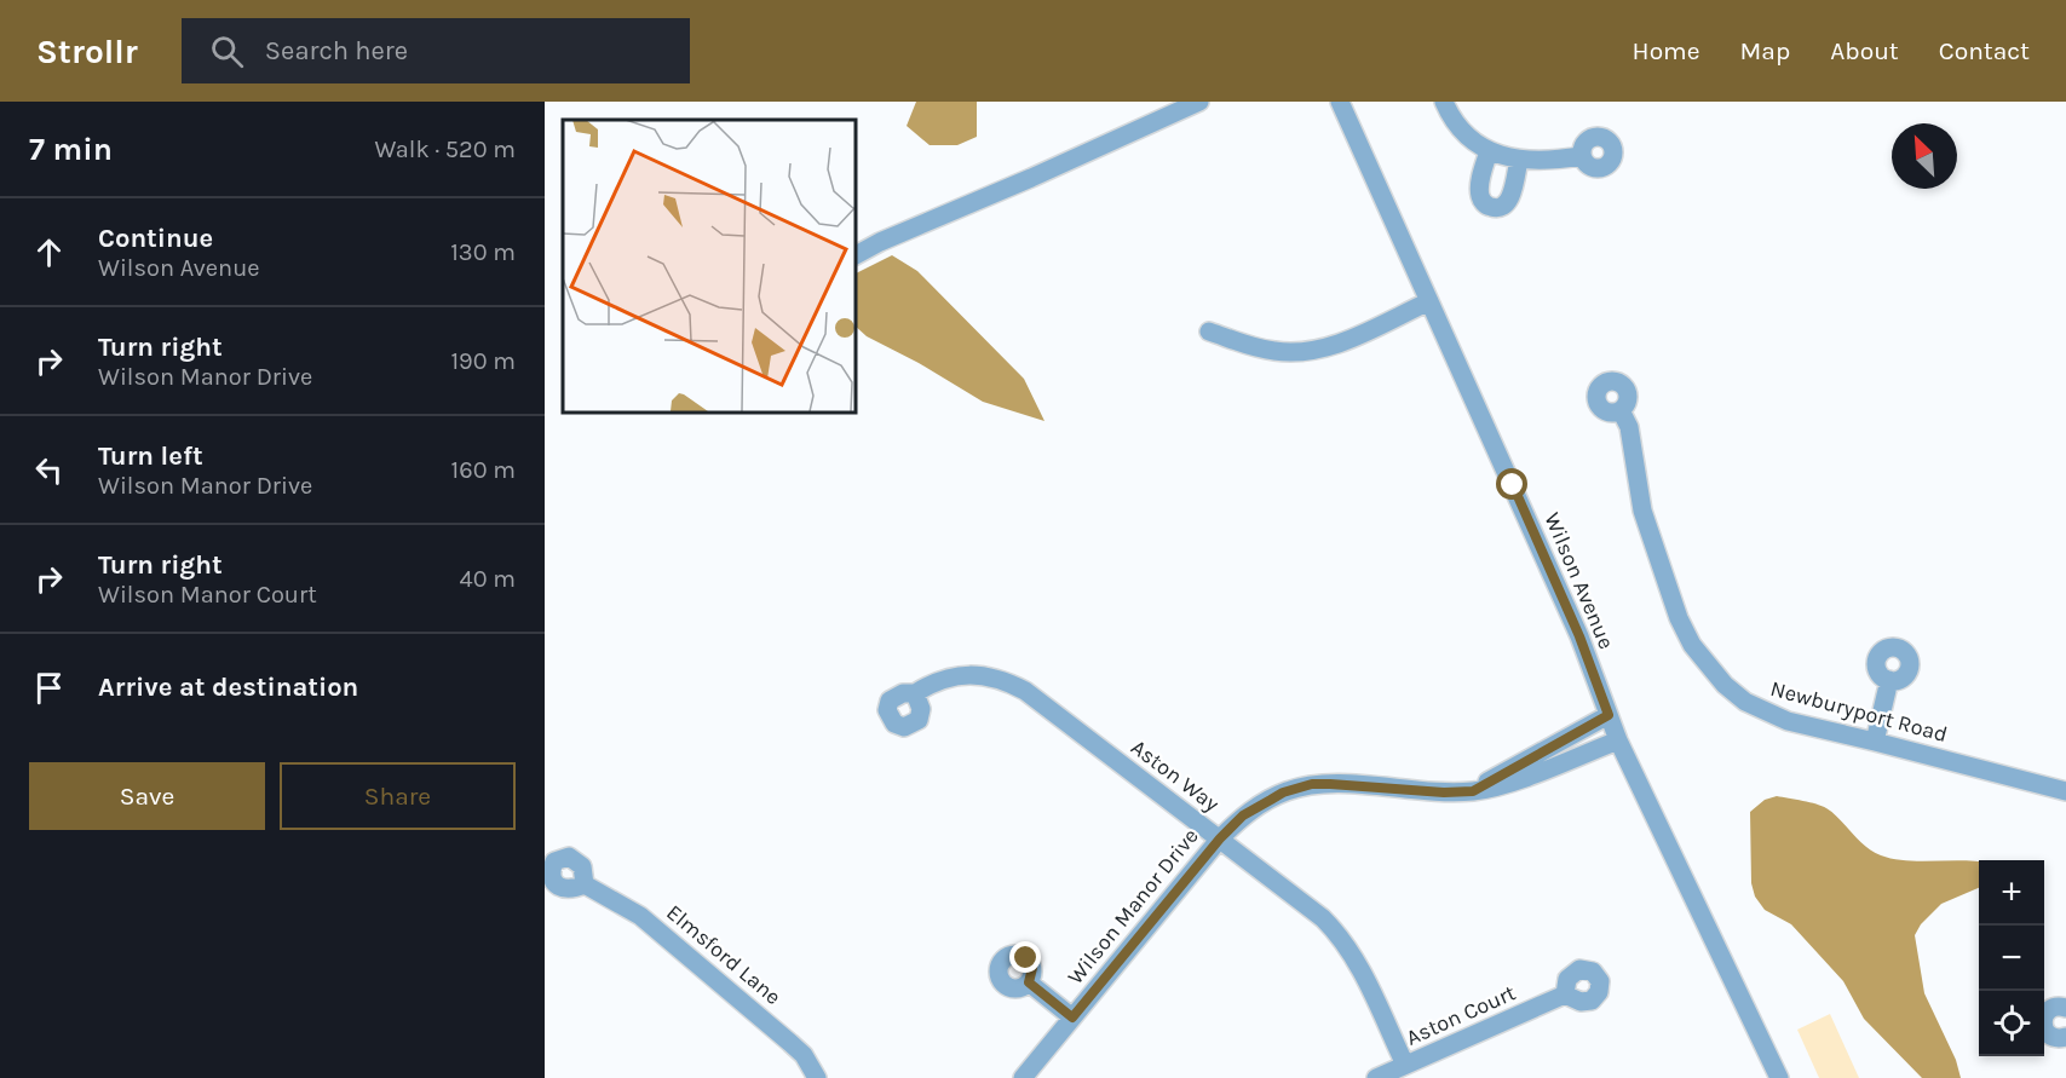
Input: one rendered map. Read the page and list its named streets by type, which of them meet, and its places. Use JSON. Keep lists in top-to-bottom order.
{
  "streets": {
    "street": [
      "Wilson Avenue",
      "Newburyport Road",
      "Aston Way",
      "Wilson Manor Drive",
      "Elmsford Lane",
      "Aston Court"
    ]
  },
  "crossings": [
    ["Wilson Avenue", "Wilson Manor Drive"],
    ["Aston Way", "Wilson Manor Drive"],
    ["Aston Way", "Aston Court"]
  ],
  "north": "top left",
  "page": {
    "header": "Strollr",
    "search": "Search here",
    "nav": [
      "Home",
      "Map",
      "About",
      "Contact"
    ],
    "heading": ["7 min", "Walk · 520 m"],
    "list": [
      ["Continue", "Wilson Avenue", "130 m"],
      ["Turn right", "Wilson Manor Drive", "190 m"],
      ["Turn left", "Wilson Manor Drive", "160 m"],
      ["Turn right", "Wilson Manor Court", "40 m"],
      "Arrive at destination"
    ],
    "buttons": ["Save", "Share"],
    "map_buttons": ["+", "−"]
  }
}
